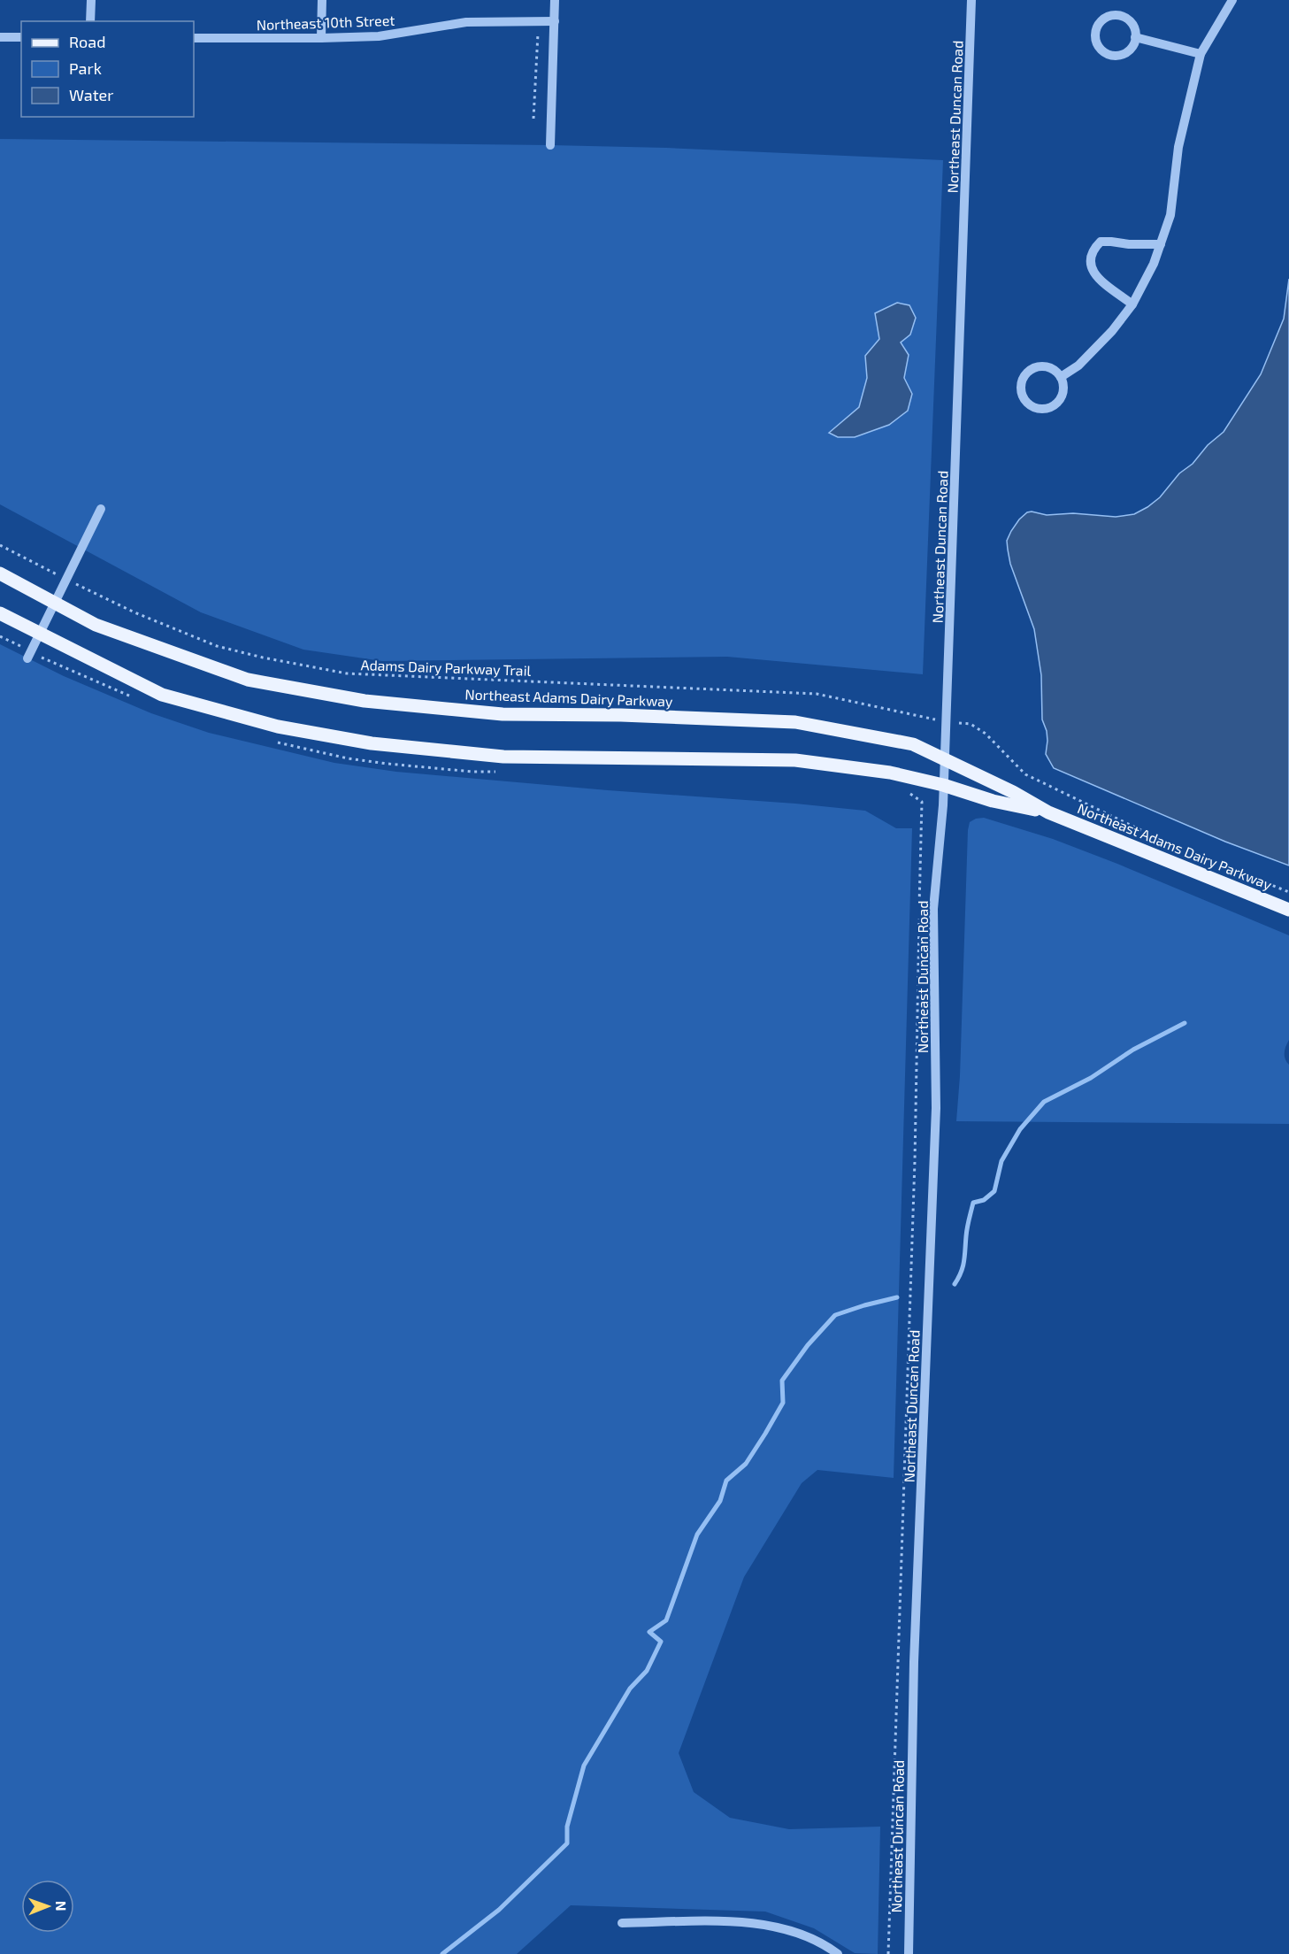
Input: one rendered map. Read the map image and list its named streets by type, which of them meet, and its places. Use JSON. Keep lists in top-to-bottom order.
{
  "streets": {
    "main road": ["Northeast Adams Dairy Parkway"],
    "street": ["Northeast 10th Street", "Northeast Duncan Road"],
    "path": ["Adams Dairy Parkway Trail"]
  },
  "crossings": [
    ["Northeast Duncan Road", "Northeast Adams Dairy Parkway"]
  ],
  "legend": ["Road", "Park", "Water"],
  "north": "right"
}
